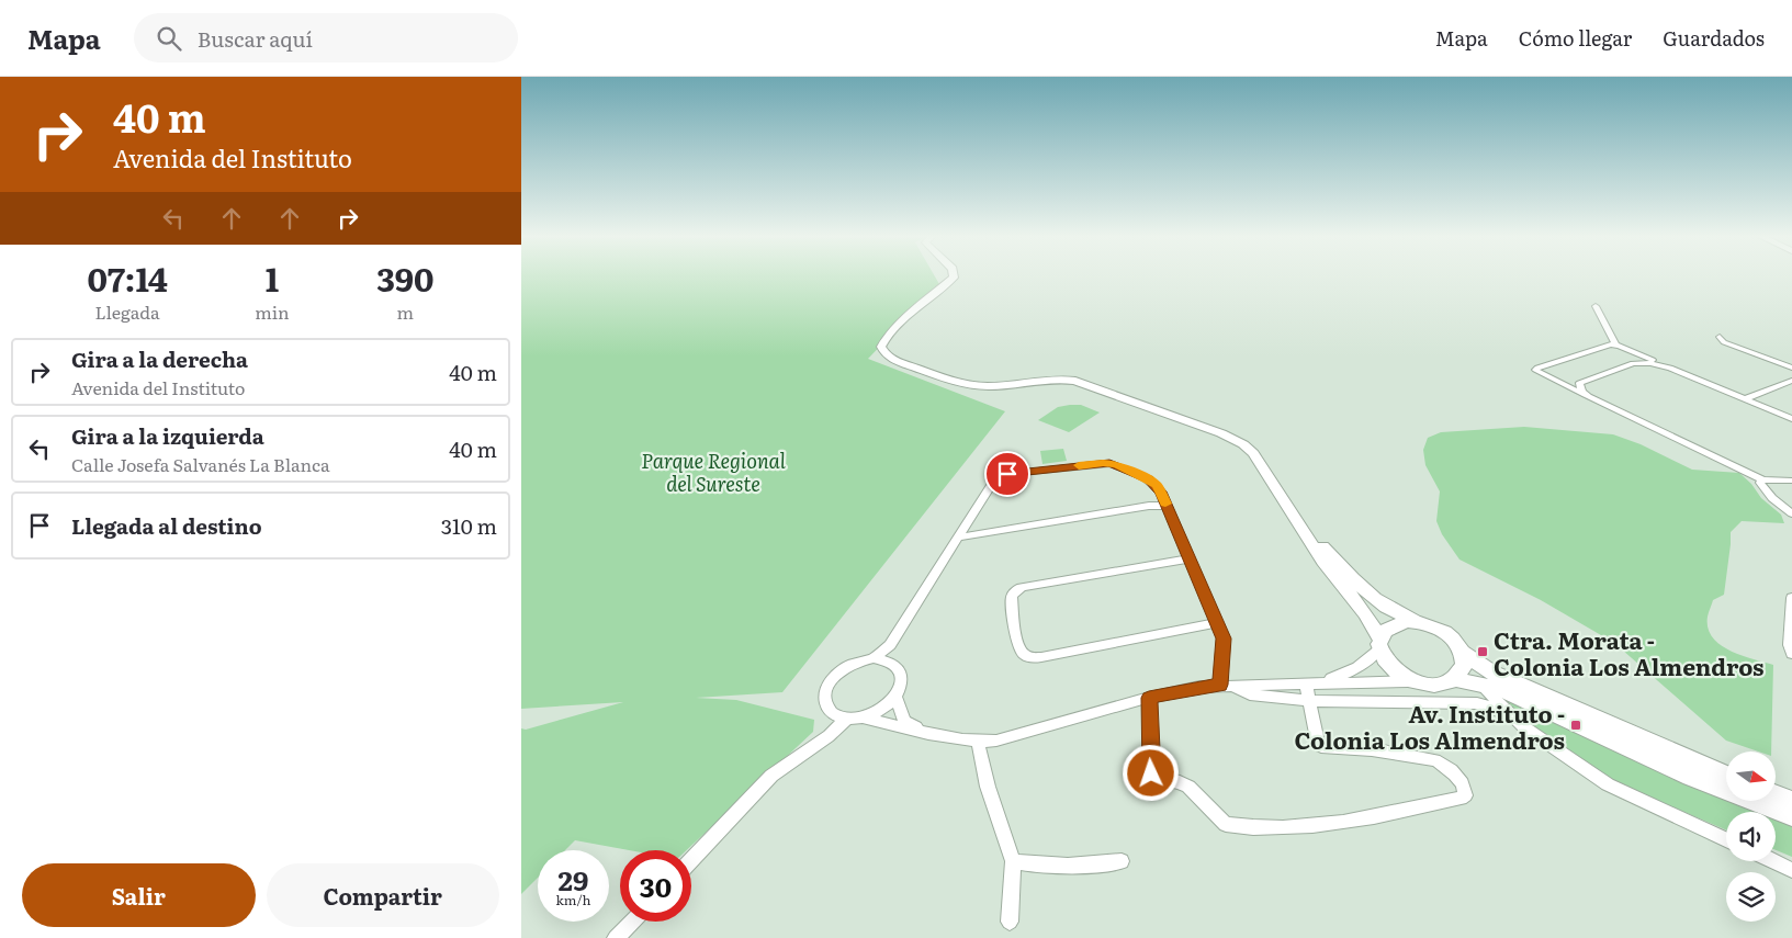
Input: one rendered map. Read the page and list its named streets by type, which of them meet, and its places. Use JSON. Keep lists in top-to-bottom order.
{
  "parks": ["Parque Regional del Sureste"],
  "places": {
    "transit": ["Ctra. Morata - Colonia Los Almendros", "Av. Instituto - Colonia Los Almendros"]
  },
  "north": "right",
  "page": {
    "header": "Mapa",
    "search": "Buscar aquí",
    "nav": ["Mapa", "Cómo llegar", "Guardados"],
    "turn": ["40 m", "Avenida del Instituto"],
    "eta": [
      "07:14",
      "Llegada",
      "1",
      "min",
      "390",
      "m"
    ],
    "list": [
      {
        "name": "Gira a la derecha",
        "note": "Avenida del Instituto",
        "value": "40 m"
      },
      {
        "name": "Gira a la izquierda",
        "note": "Calle Josefa Salvanés La Blanca",
        "value": "40 m"
      },
      {
        "name": "Llegada al destino",
        "value": "310 m"
      }
    ],
    "speed": "29 km/h",
    "limit": "30",
    "buttons": ["Salir", "Compartir"]
  }
}
